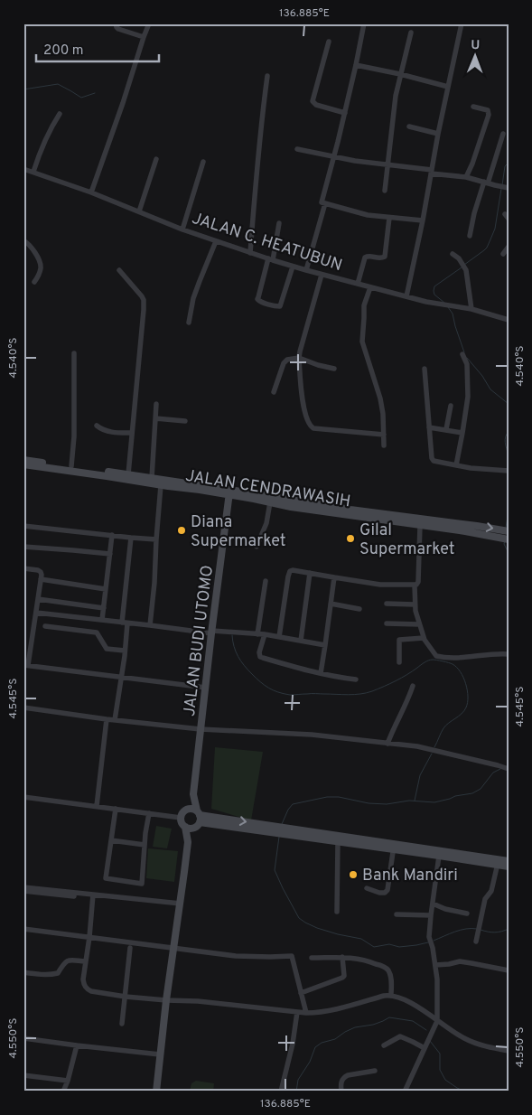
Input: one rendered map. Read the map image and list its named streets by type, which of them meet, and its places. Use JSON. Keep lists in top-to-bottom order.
{
  "streets": {
    "street": ["JALAN C. HEATUBUN", "JALAN CENDRAWASIH", "JALAN BUDI UTOMO"]
  },
  "crossings": [
    ["JALAN CENDRAWASIH", "JALAN BUDI UTOMO"]
  ],
  "places": ["Diana Supermarket", "Gilal Supermarket", "Bank Mandiri"],
  "scale_bar": "200 m",
  "north": "top",
  "coordinates": [
    "136.885°E",
    "4.540°S",
    "4.545°S",
    "4.550°S"
  ]
}
